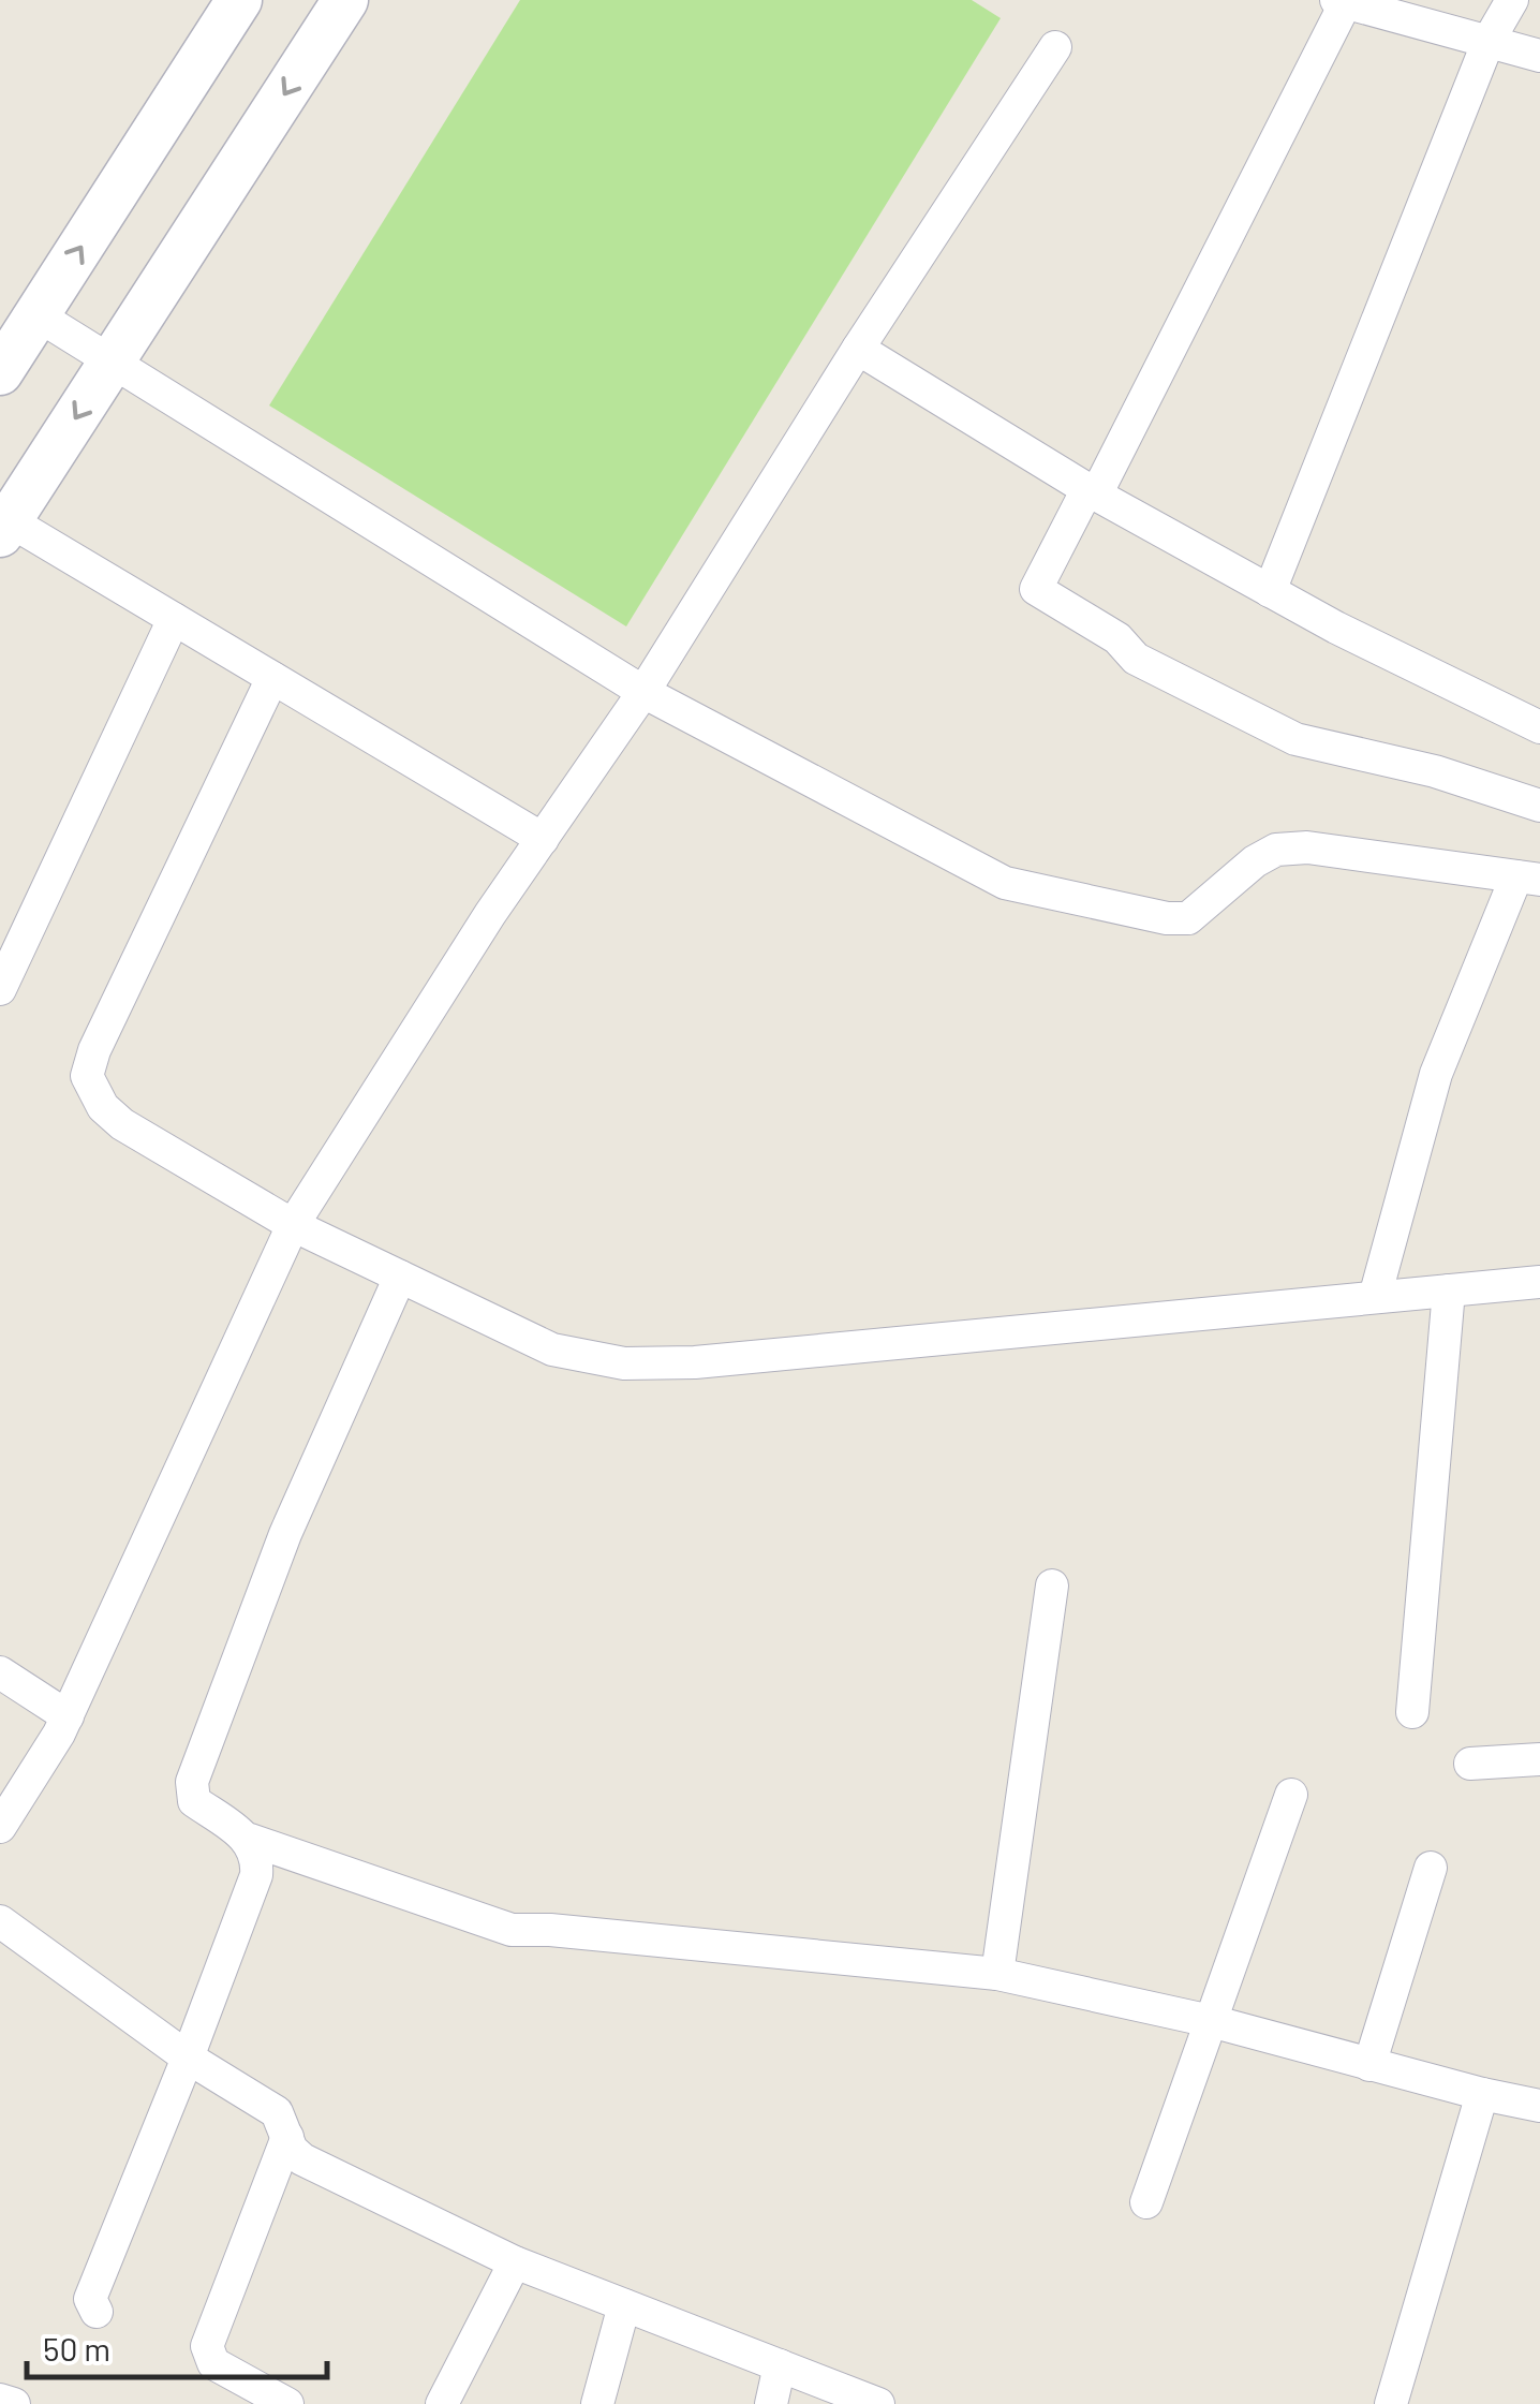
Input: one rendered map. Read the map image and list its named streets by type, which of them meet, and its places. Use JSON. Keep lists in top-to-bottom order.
{
  "scale_bar": "50 m"
}
